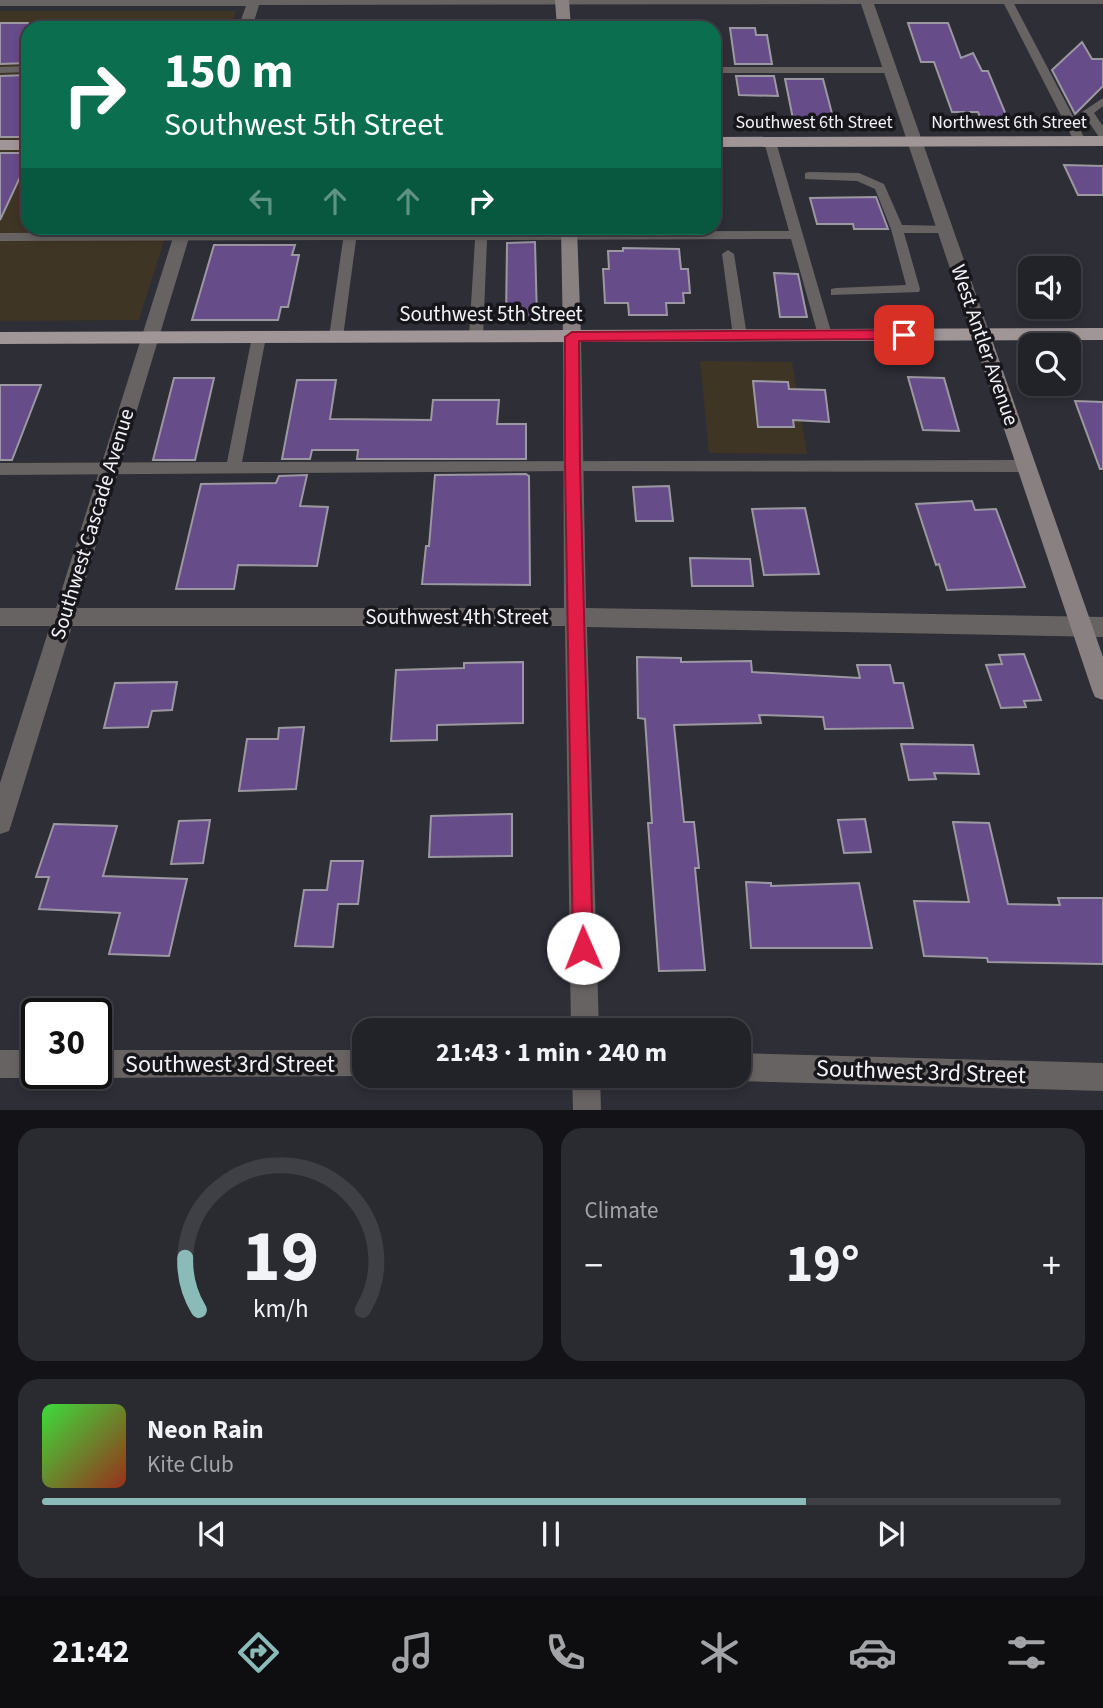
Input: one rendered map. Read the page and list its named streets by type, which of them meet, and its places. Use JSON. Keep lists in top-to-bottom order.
{
  "streets": {
    "main road": ["Southwest 6th Street", "Northwest 6th Street", "Southwest 5th Street"],
    "street": [
      "West Antler Avenue",
      "Southwest Cascade Avenue",
      "Southwest 4th Street",
      "Southwest 3rd Street"
    ]
  },
  "crossings": [
    ["Southwest 6th Street", "Northwest 6th Street"],
    ["Southwest 6th Street", "West Antler Avenue"],
    ["Northwest 6th Street", "West Antler Avenue"],
    ["Southwest 5th Street", "West Antler Avenue"],
    ["Southwest 5th Street", "Southwest Cascade Avenue"],
    ["West Antler Avenue", "Southwest 4th Street"],
    ["Southwest Cascade Avenue", "Southwest 4th Street"]
  ],
  "page": {
    "turn": ["150 m", "Southwest 5th Street"],
    "limit": "30",
    "trip": "21:43 · 1 min · 240 m",
    "tile": "Climate",
    "heat": ["−", "19°", "+"],
    "song": ["Neon Rain", "Kite Club"],
    "tabs": "21:42",
    "gauge": ["19", "km/h"]
  }
}
